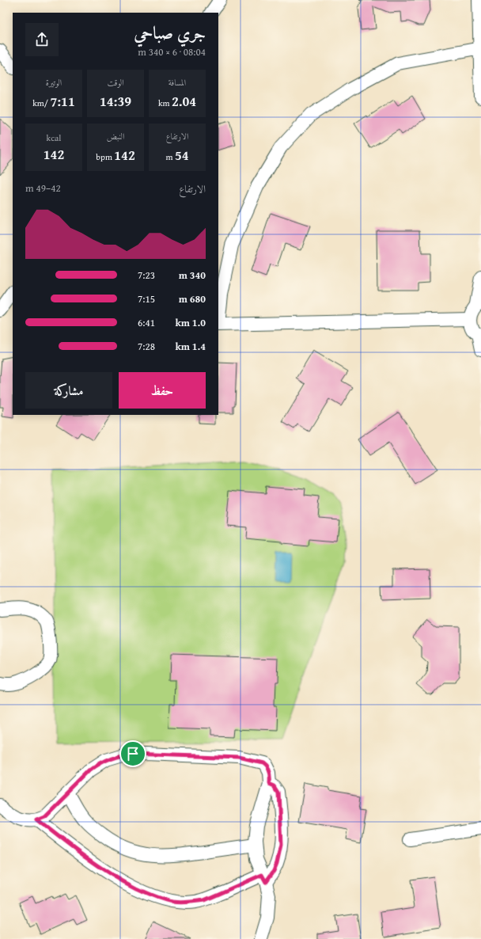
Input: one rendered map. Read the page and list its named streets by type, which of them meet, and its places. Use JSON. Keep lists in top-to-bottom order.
{
  "page": {
    "heading": ["جري صباحي", "08:04 · 6 × 340 m"],
    "stats": [
      ["المسافة", "2.04 km"],
      ["الوقت", "14:39"],
      ["الوتيرة", "7:11 /km"],
      ["الارتفاع", "54 m"],
      ["النبض", "142 bpm"],
      ["kcal", "142"]
    ],
    "chart": ["الارتفاع", "42–49 m"],
    "list": [
      {
        "name": "340 m",
        "note": "7:23"
      },
      {
        "name": "680 m",
        "note": "7:15"
      },
      {
        "name": "1.0 km",
        "note": "6:41"
      },
      {
        "name": "1.4 km",
        "note": "7:28"
      }
    ],
    "buttons": ["حفظ", "مشاركة"]
  }
}
